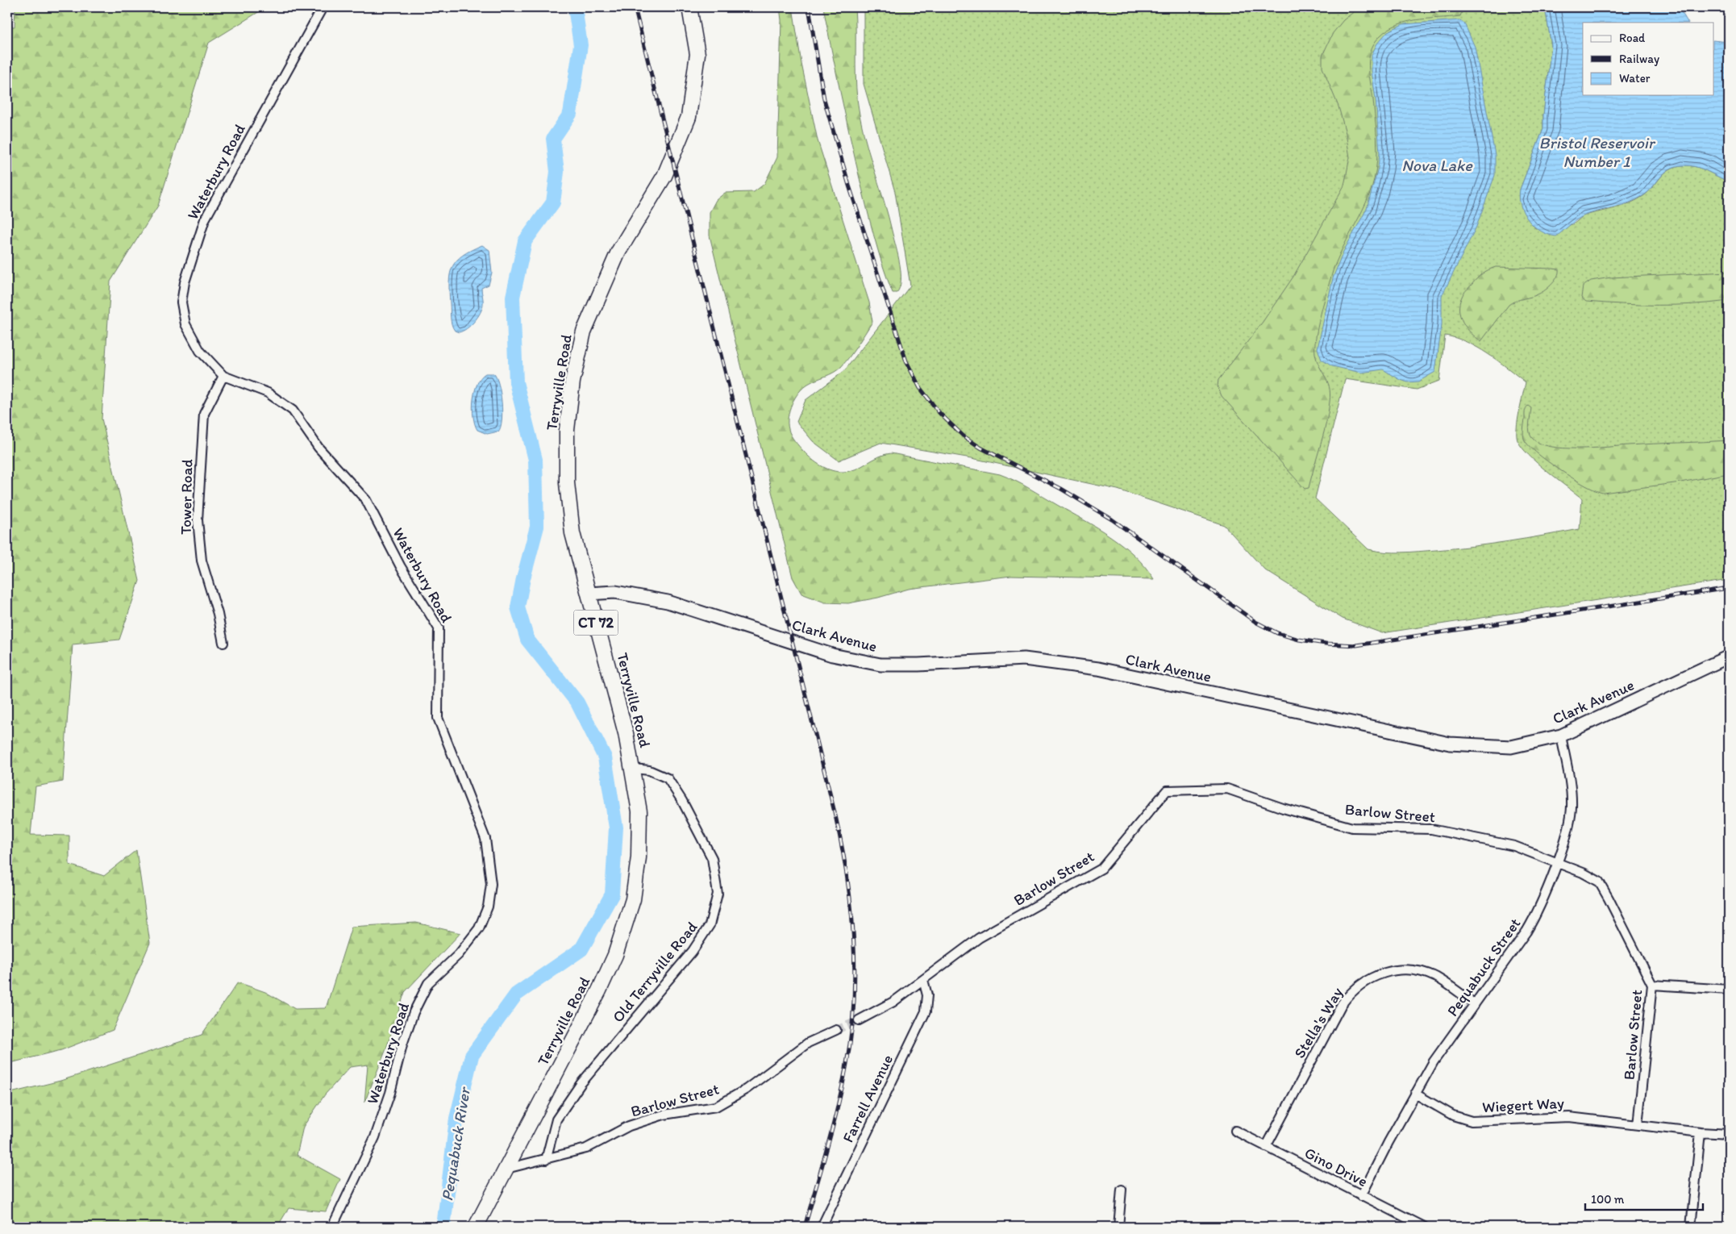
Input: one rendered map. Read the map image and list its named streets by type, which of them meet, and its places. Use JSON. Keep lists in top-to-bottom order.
{
  "streets": {
    "highway": ["Terryville Road", "CT 72"],
    "main road": ["Clark Avenue"],
    "street": [
      "Waterbury Road",
      "Tower Road",
      "Barlow Street",
      "Pequabuck Street",
      "Old Terryville Road",
      "Stella's Way",
      "Farrell Avenue",
      "Wiegert Way",
      "Gino Drive"
    ]
  },
  "crossings": [
    ["Waterbury Road", "Tower Road"],
    ["Terryville Road", "Clark Avenue"],
    ["Terryville Road", "Barlow Street"],
    ["Terryville Road", "Old Terryville Road"],
    ["Clark Avenue", "Pequabuck Street"],
    ["Barlow Street", "Pequabuck Street"],
    ["Barlow Street", "Old Terryville Road"],
    ["Barlow Street", "Farrell Avenue"],
    ["Barlow Street", "Wiegert Way"],
    ["Pequabuck Street", "Stella's Way"],
    ["Pequabuck Street", "Wiegert Way"],
    ["Pequabuck Street", "Gino Drive"],
    ["Stella's Way", "Gino Drive"]
  ],
  "water": ["Bristol Reservoir Number 1", "Nova Lake", "Pequabuck River"],
  "legend": ["Road", "Railway", "Water"],
  "scale_bar": "100 m"
}
